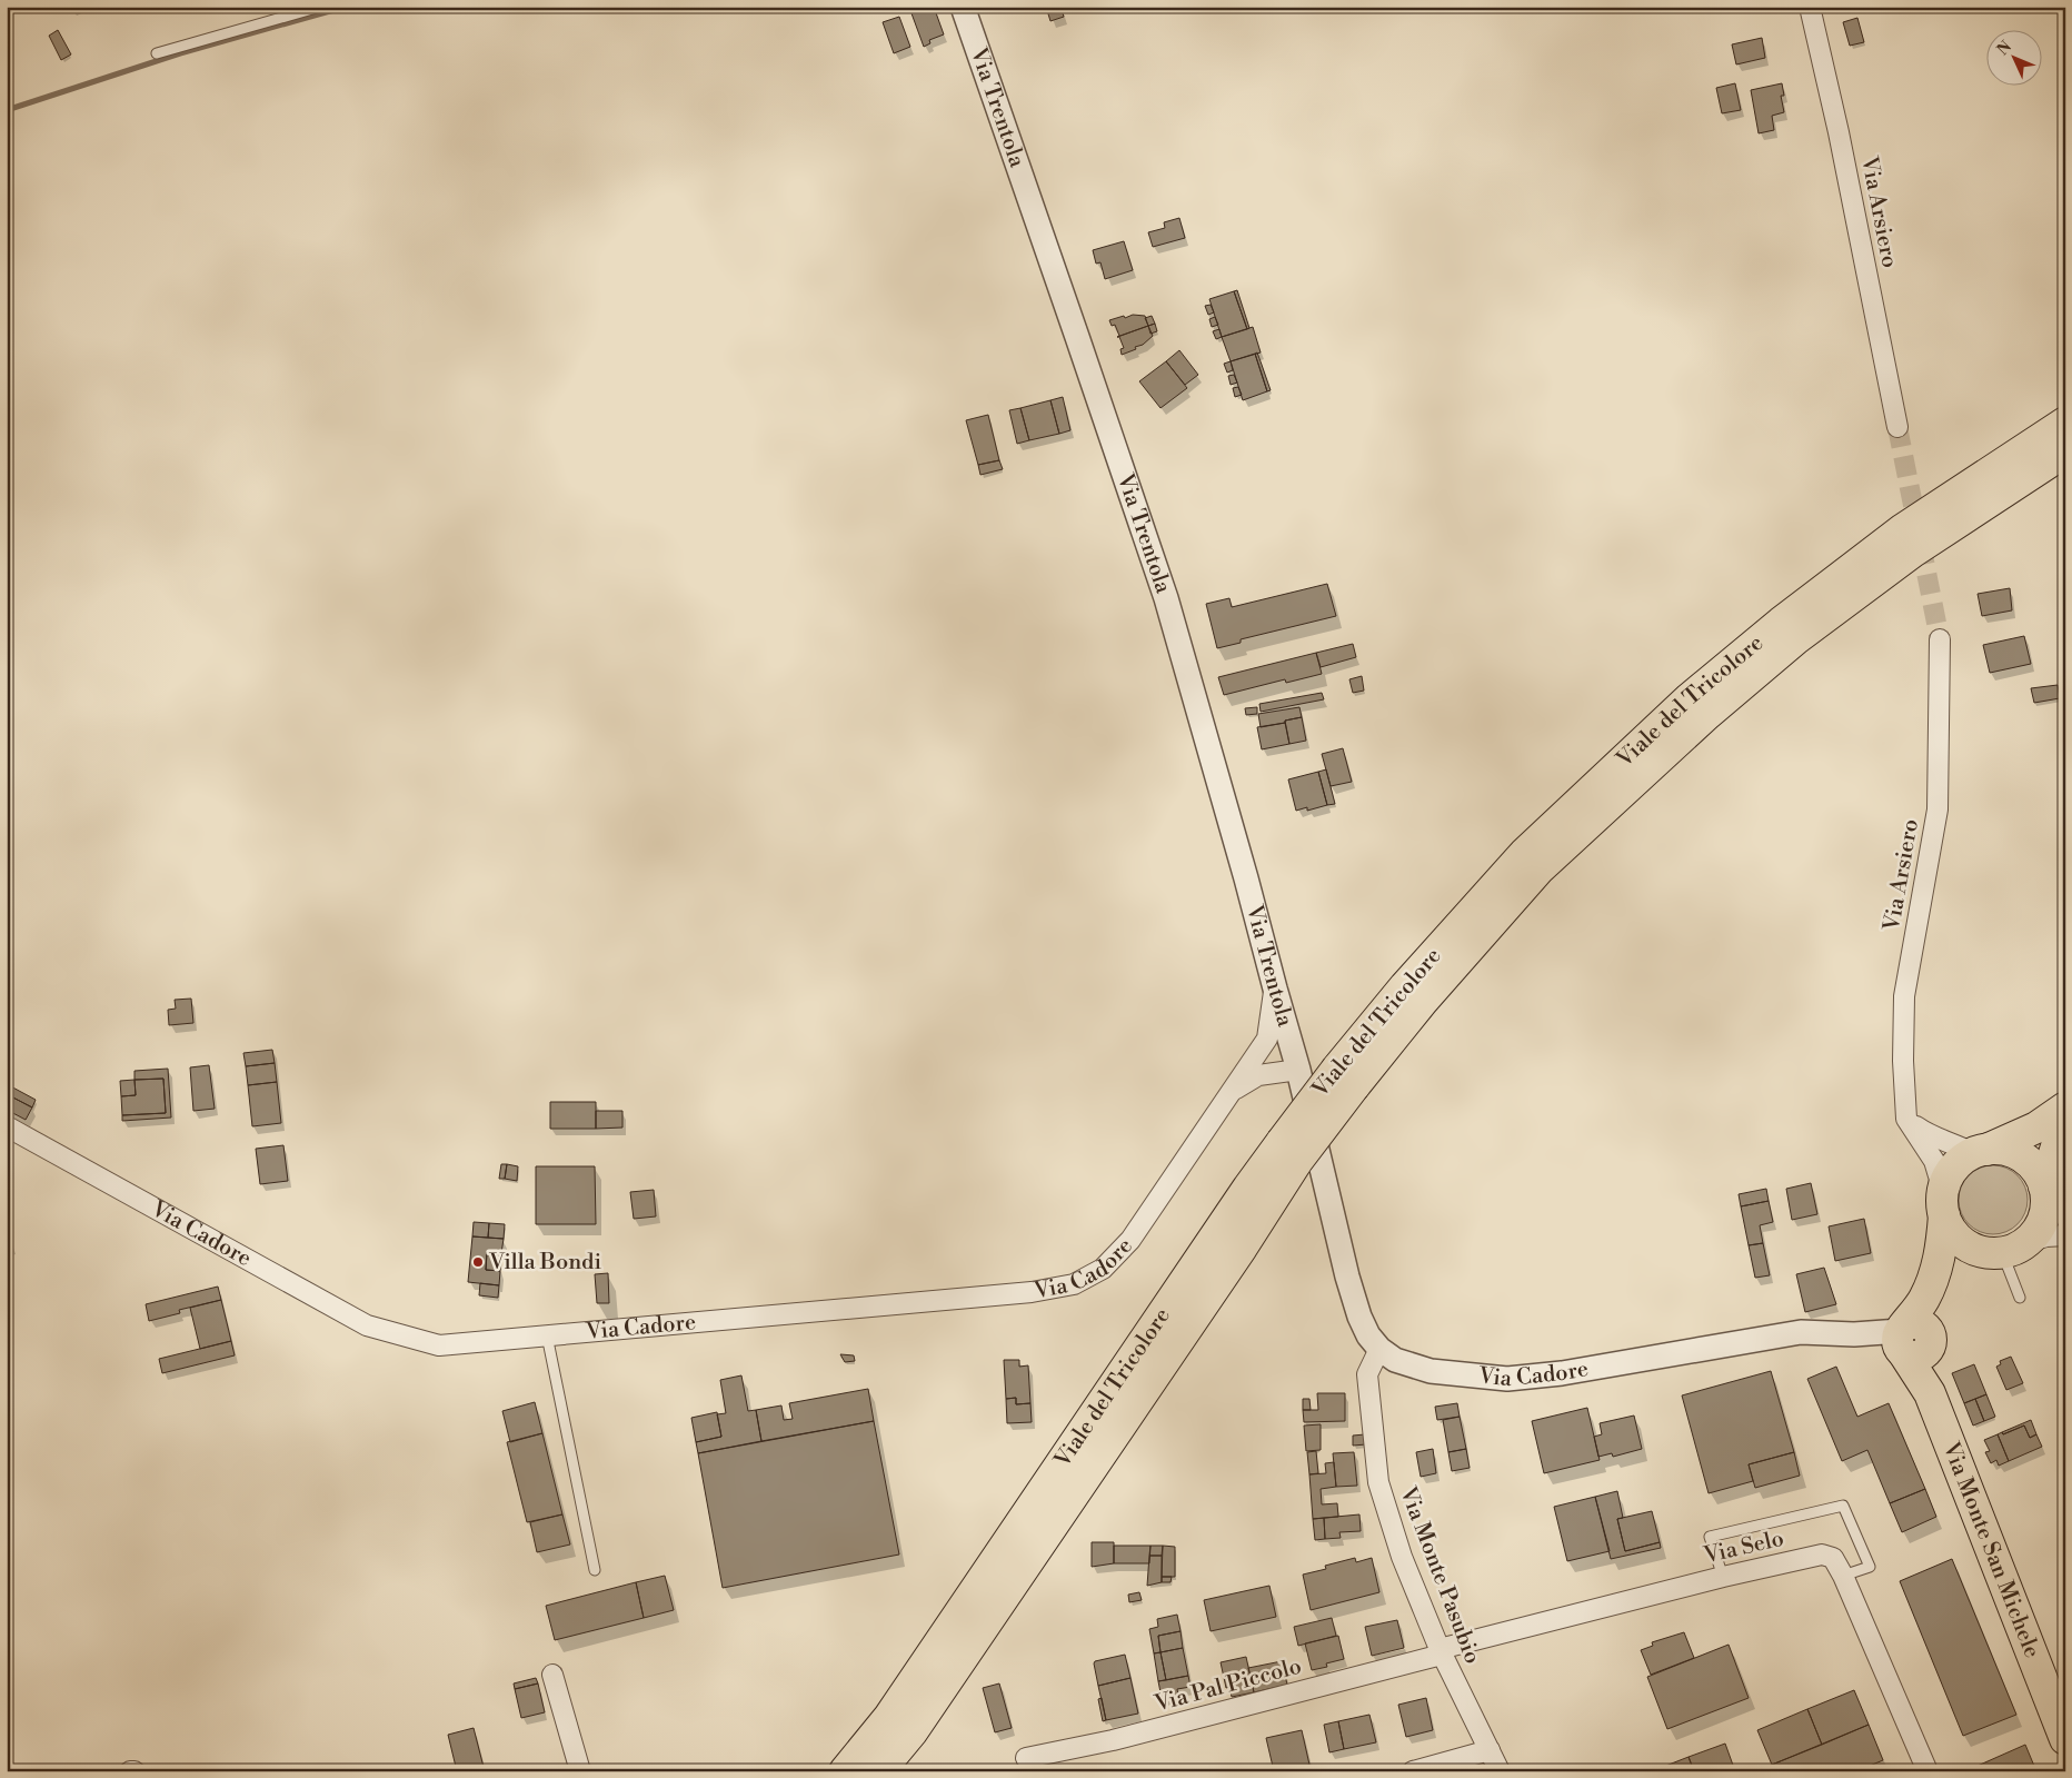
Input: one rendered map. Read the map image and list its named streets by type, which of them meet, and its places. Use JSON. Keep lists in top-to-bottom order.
{
  "streets": {
    "main road": ["Viale del Tricolore", "Via Monte San Michele"],
    "street": [
      "Via Trentola",
      "Via Arsiero",
      "Via Cadore",
      "Via Selo",
      "Via Monte Pasubio",
      "Via Pal Piccolo"
    ]
  },
  "crossings": [
    ["Via Trentola", "Via Cadore"],
    ["Via Cadore", "Via Monte San Michele"],
    ["Via Cadore", "Via Monte Pasubio"],
    ["Via Selo", "Via Monte Pasubio"],
    ["Via Selo", "Via Pal Piccolo"],
    ["Via Monte Pasubio", "Via Pal Piccolo"]
  ],
  "places": ["Villa Bondi"],
  "north": "top left"
}
